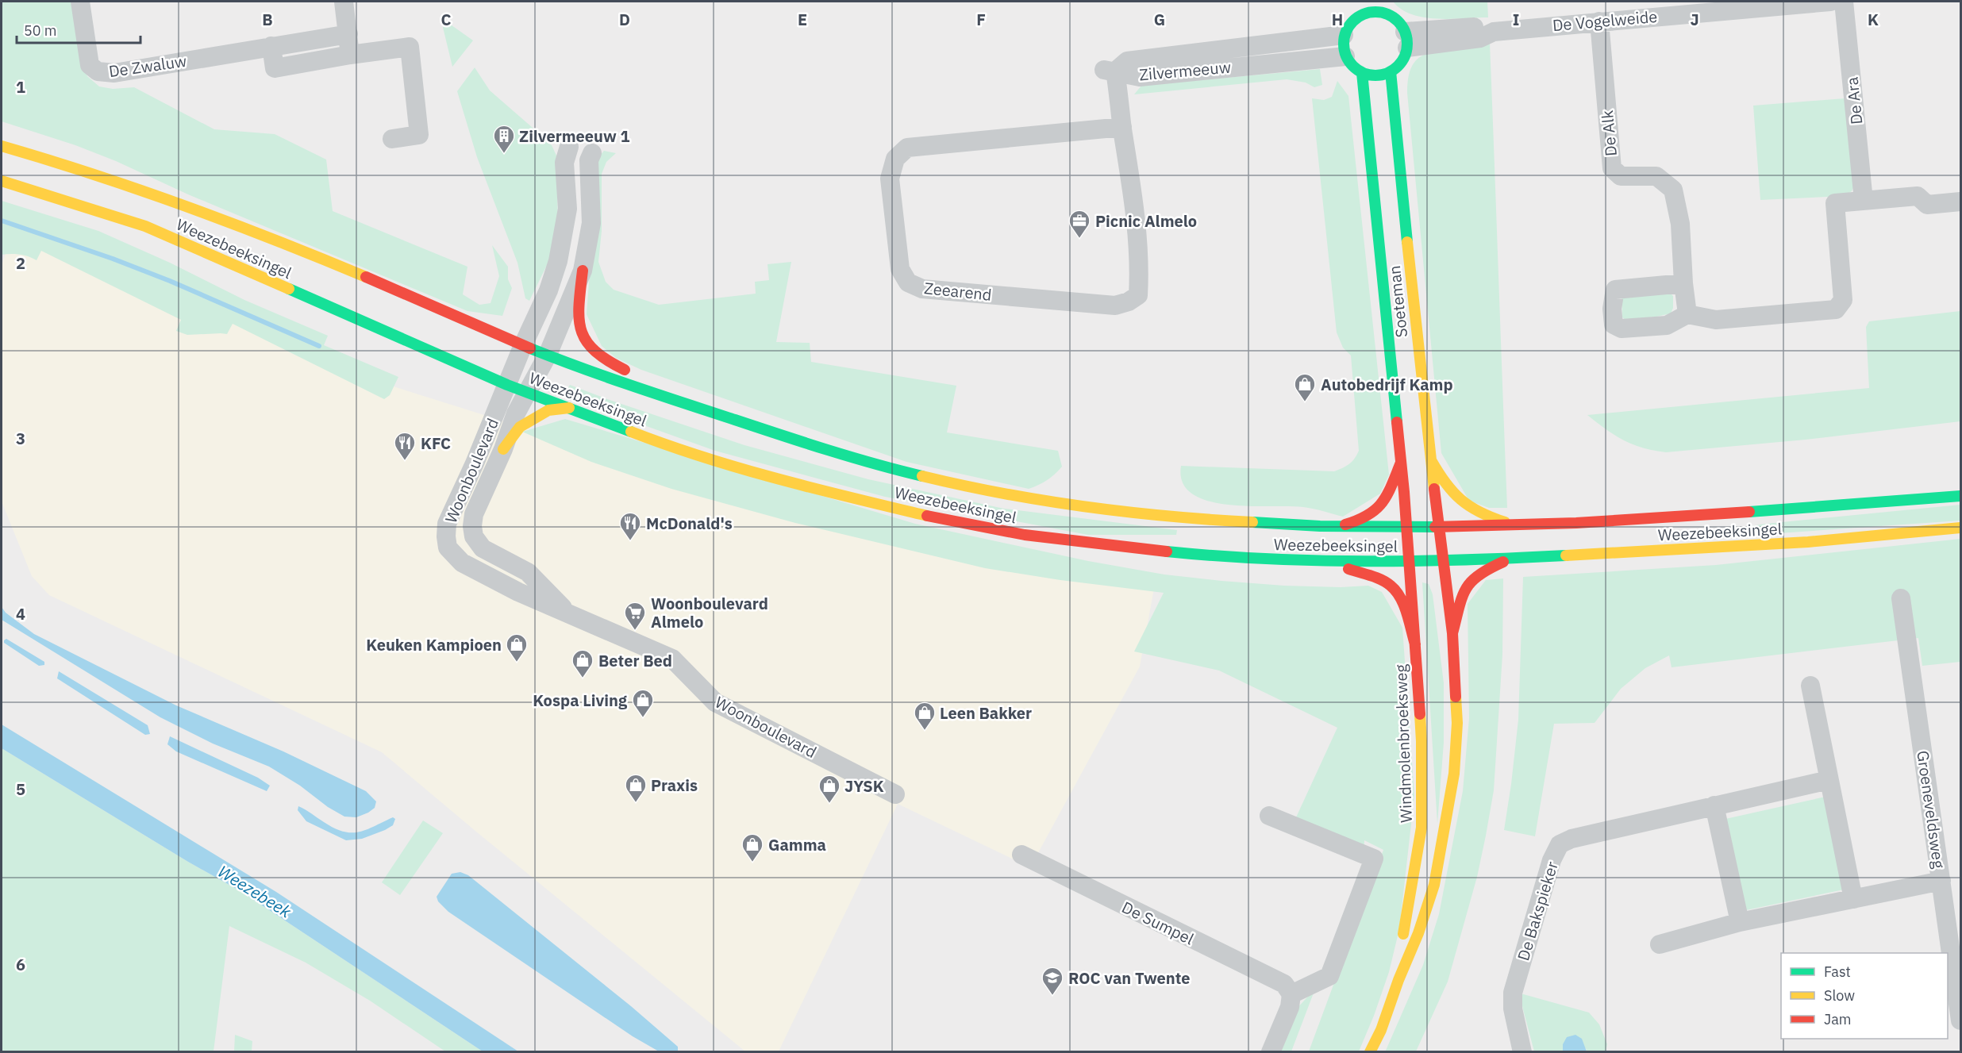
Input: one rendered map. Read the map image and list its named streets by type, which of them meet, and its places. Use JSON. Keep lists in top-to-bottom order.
{
  "streets": {
    "main road": ["Weezebeeksingel", "Soeteman", "Windmolenbroeksweg"],
    "street": [
      "De Vogelweide",
      "De Zwaluw",
      "Zilvermeeuw",
      "De Ara",
      "De Alk",
      "Zeearend",
      "Woonboulevard",
      "Groeneveldsweg",
      "De Bakspieker",
      "De Sumpel"
    ]
  },
  "crossings": [
    ["De Vogelweide", "Zilvermeeuw"],
    ["De Vogelweide", "De Alk"],
    ["De Vogelweide", "Soeteman"],
    ["Zilvermeeuw", "Zeearend"],
    ["Zilvermeeuw", "Soeteman"],
    ["Weezebeeksingel", "Soeteman"],
    ["Weezebeeksingel", "Woonboulevard"],
    ["Weezebeeksingel", "Windmolenbroeksweg"],
    ["Soeteman", "Windmolenbroeksweg"]
  ],
  "water": ["Weezebeek"],
  "places": {
    "building": ["Zilvermeeuw 1"],
    "office": ["Picnic Almelo"],
    "shop": [
      "Autobedrijf Kamp",
      "Keuken Kampioen",
      "Beter Bed",
      "Kospa Living",
      "Leen Bakker",
      "Praxis",
      "JYSK",
      "Gamma"
    ],
    "restaurant": ["KFC", "McDonald's"],
    "supermarket": ["Woonboulevard Almelo"],
    "school or university": ["ROC van Twente"]
  },
  "legend": ["Fast", "Slow", "Jam"],
  "scale_bar": "50 m",
  "grid": {
    "columns": [
      "B",
      "C",
      "D",
      "E",
      "F",
      "G",
      "H",
      "I",
      "J",
      "K"
    ],
    "rows": [
      "1",
      "2",
      "3",
      "4",
      "5",
      "6"
    ]
  }
}
